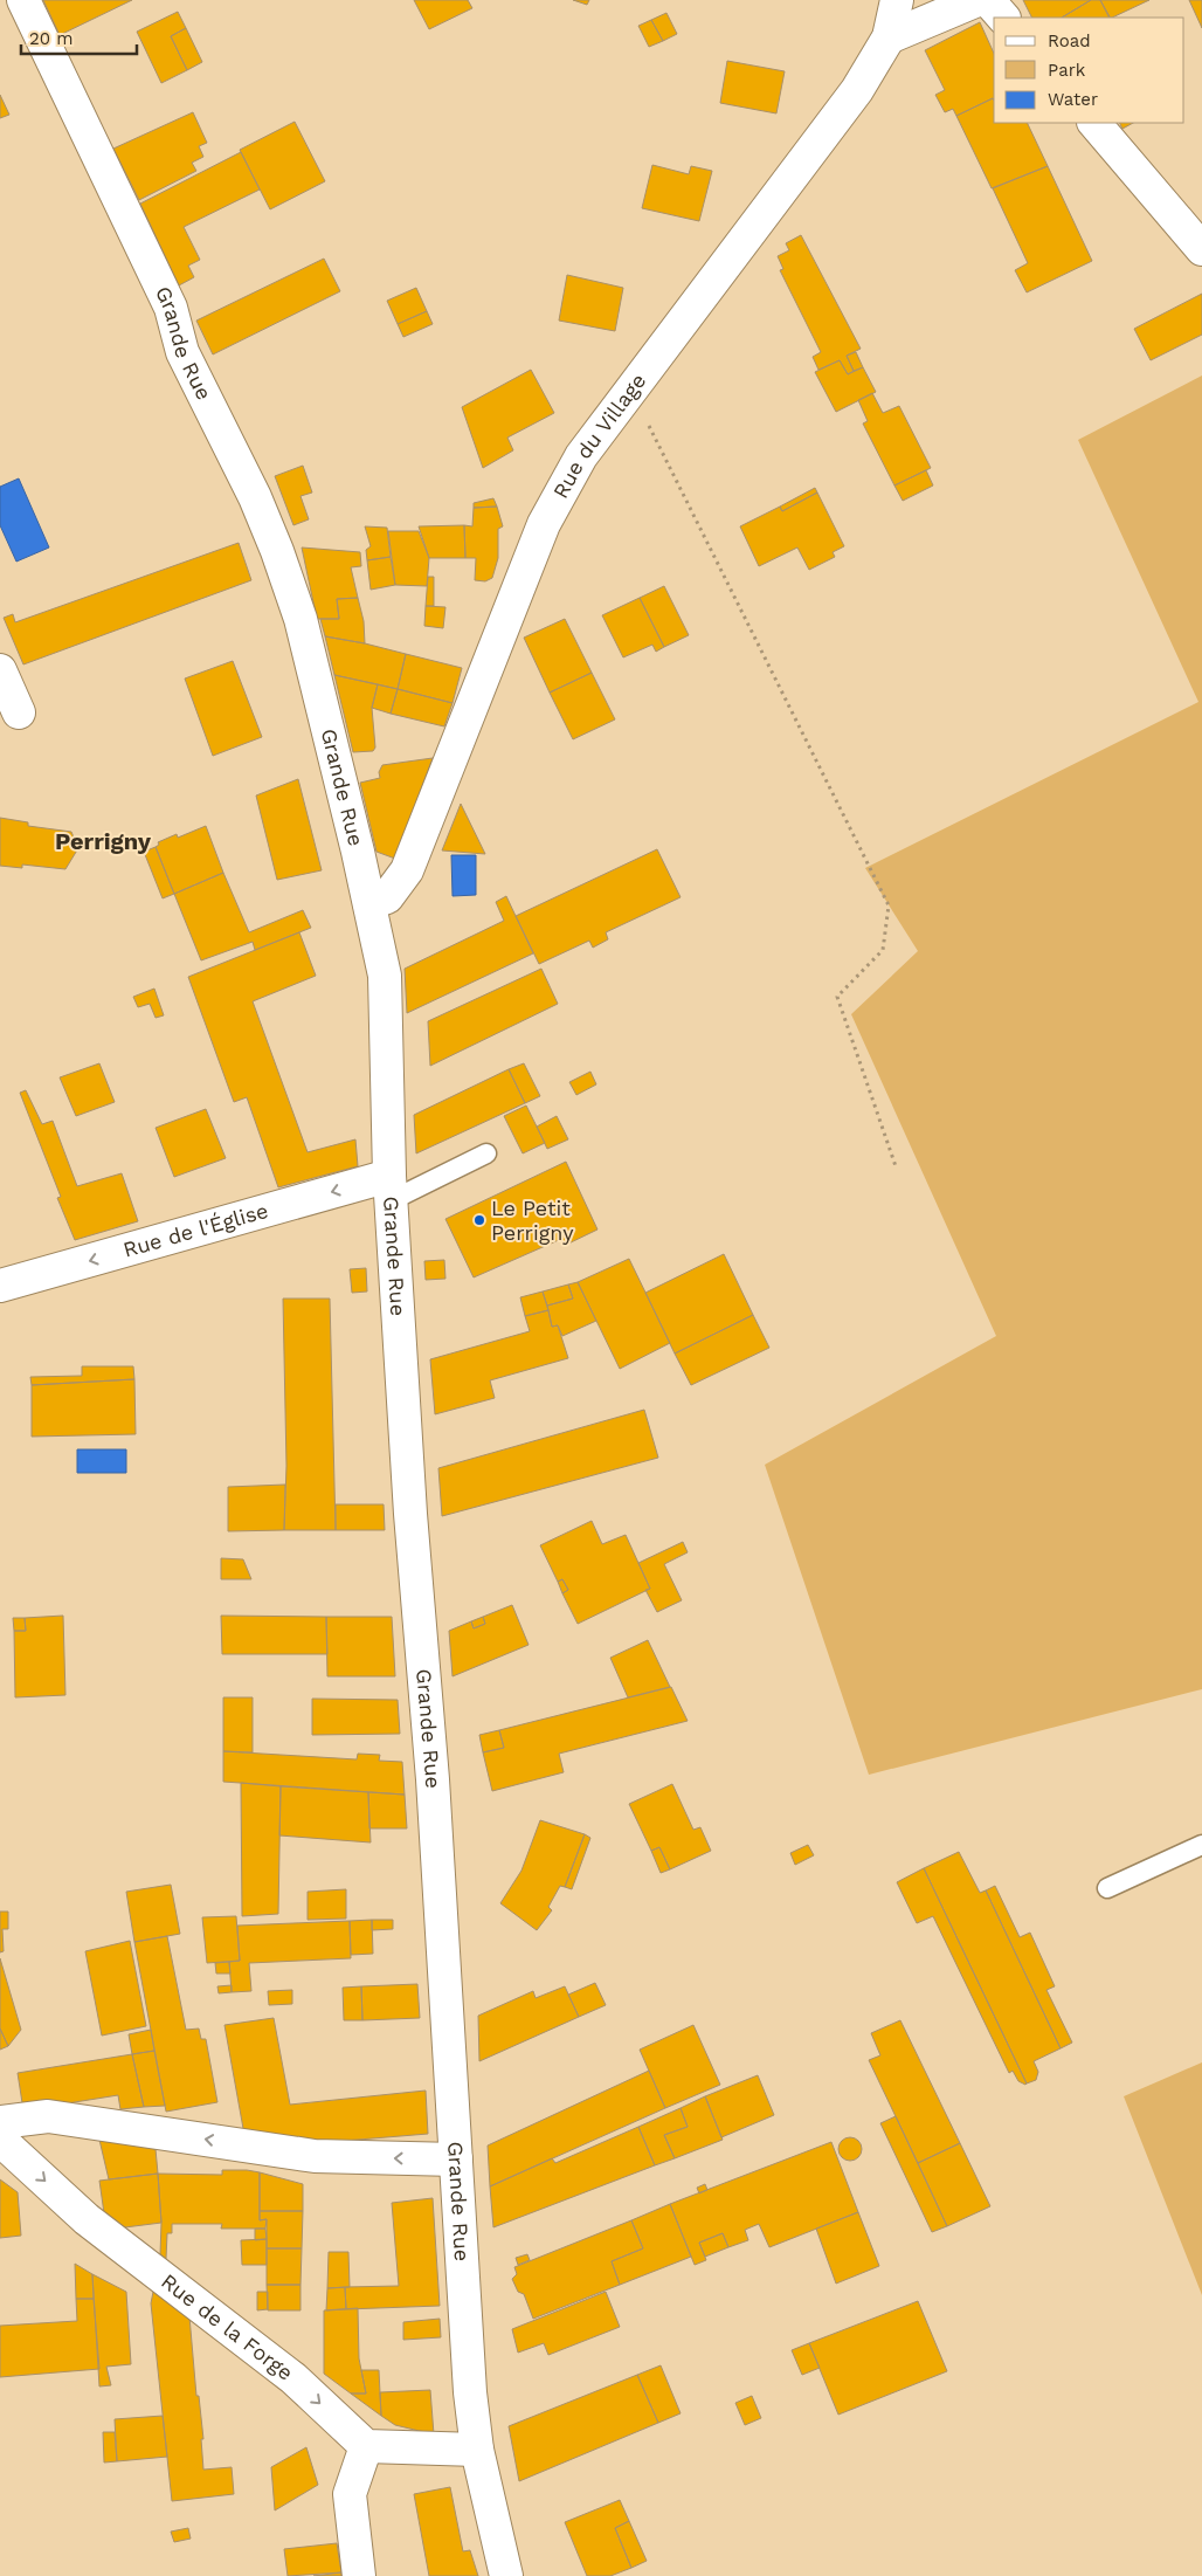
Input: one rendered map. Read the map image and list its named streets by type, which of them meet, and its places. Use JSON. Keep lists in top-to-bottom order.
{
  "streets": {
    "street": [
      "Grande Rue",
      "Rue du Village",
      "Rue de l'Église",
      "Rue de la Forge"
    ]
  },
  "crossings": [
    ["Grande Rue", "Rue du Village"],
    ["Grande Rue", "Rue de l'Église"]
  ],
  "one_way": ["Rue de l'Église", "Rue de la Forge"],
  "districts": ["Perrigny"],
  "places": ["Le Petit Perrigny"],
  "legend": ["Road", "Park", "Water"],
  "scale_bar": "20 m"
}
